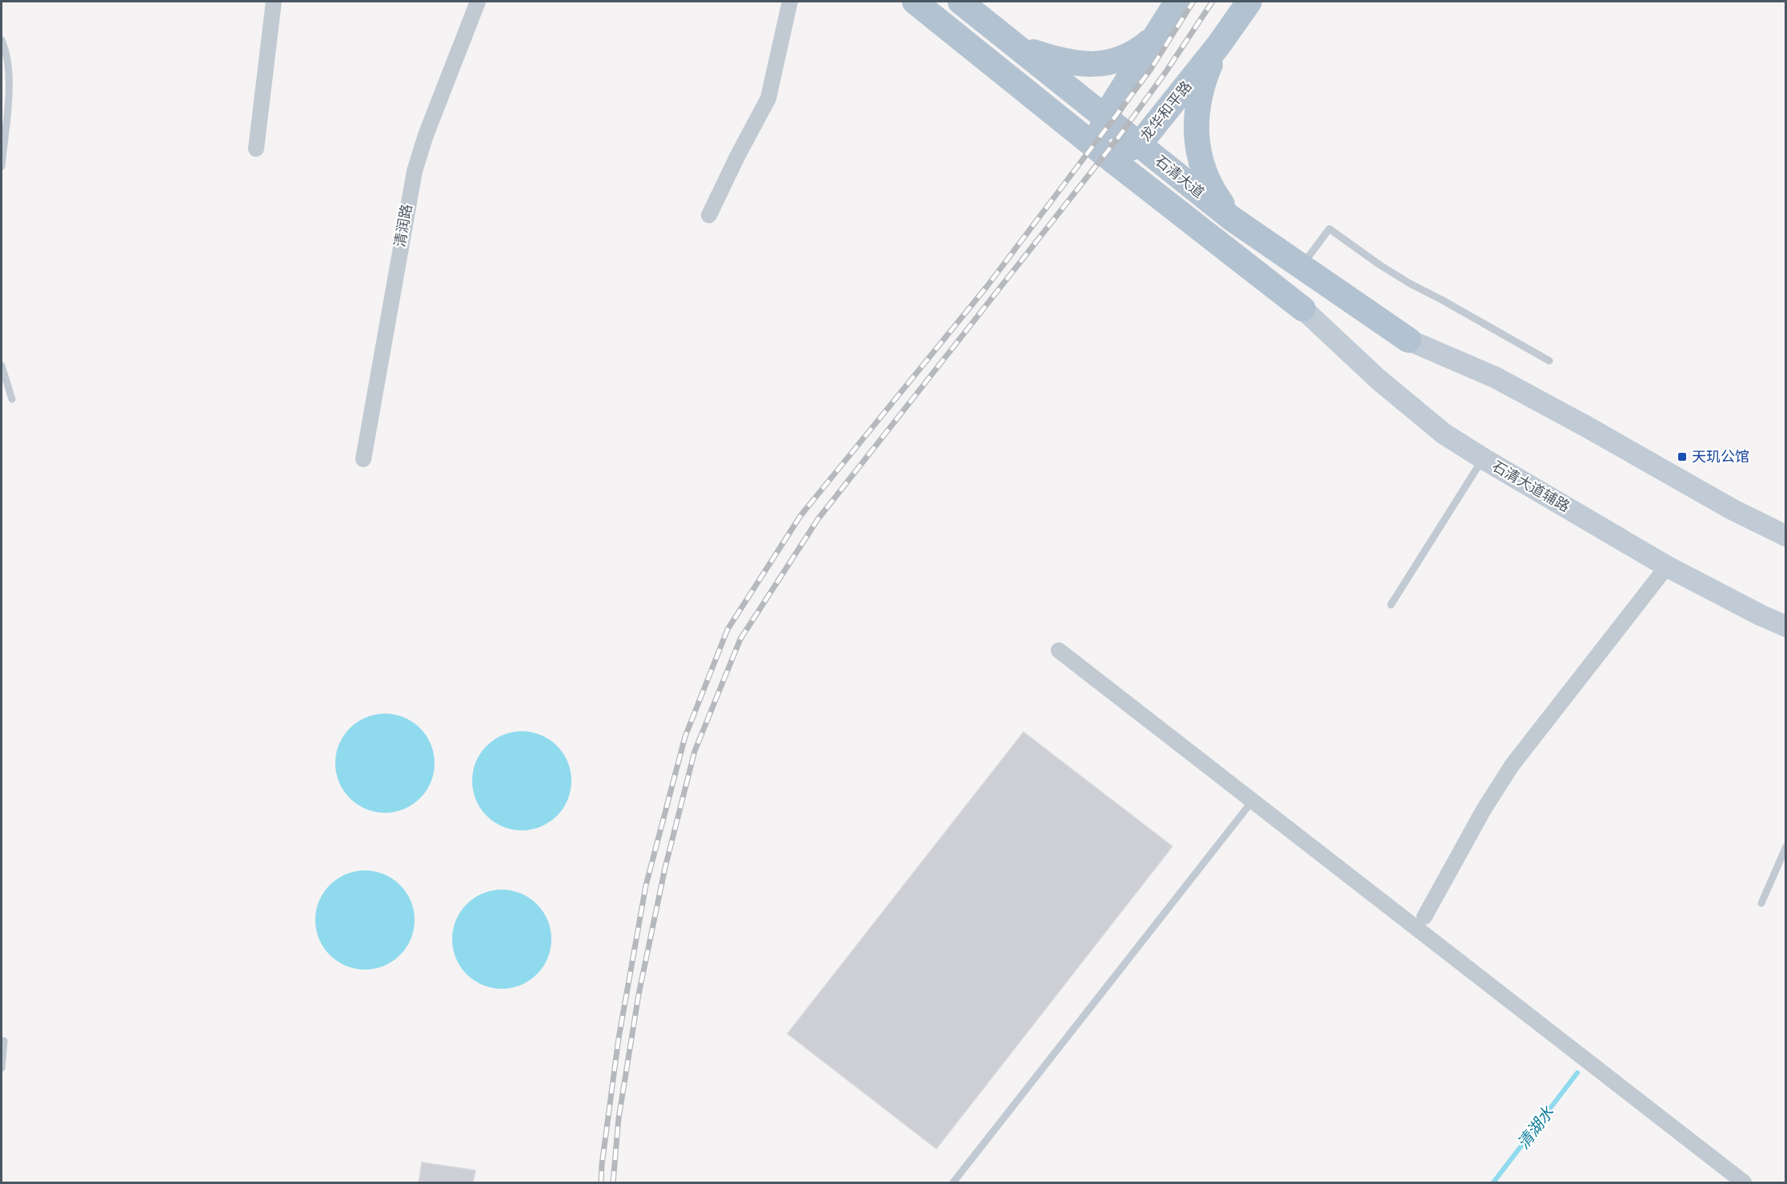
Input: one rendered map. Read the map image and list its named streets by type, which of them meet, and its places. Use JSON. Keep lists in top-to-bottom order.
{
  "streets": {
    "main road": ["龙华和平路", "石清大道", "石清大道辅路"],
    "street": ["清润路"]
  },
  "crossings": [
    ["龙华和平路", "石清大道"],
    ["石清大道", "石清大道辅路"]
  ],
  "water": ["清湖水"],
  "places": {
    "transit": ["天玑公馆"]
  }
}
